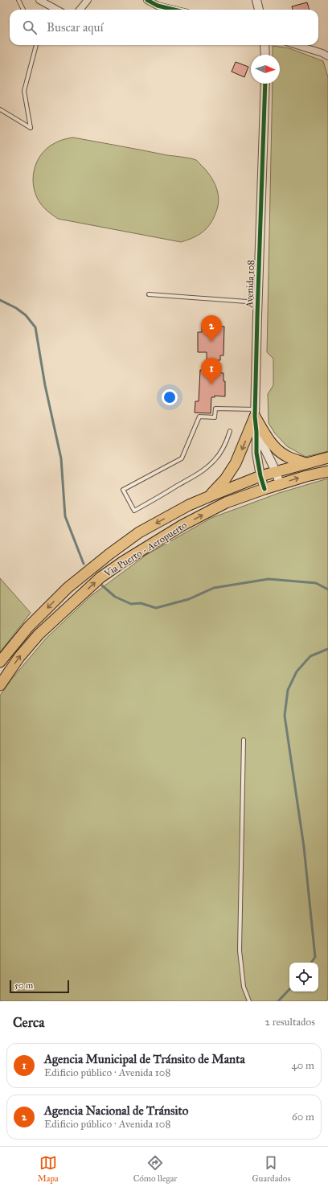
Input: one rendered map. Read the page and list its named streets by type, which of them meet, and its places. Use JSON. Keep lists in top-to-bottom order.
{
  "streets": {
    "main road": ["Via Puerto - Aeropuerto"],
    "street": ["Avenida 108"]
  },
  "crossings": [
    ["Avenida 108", "Via Puerto - Aeropuerto"]
  ],
  "scale_bar": "50 m",
  "north": "right",
  "page": {
    "search": "Buscar aquí",
    "pins": ["2", "1"],
    "scale": "50 m",
    "heading": ["Cerca", "2 resultados"],
    "list": [
      {
        "mark": "1",
        "name": "Agencia Municipal de Tránsito de Manta",
        "note": "Edificio público · Avenida 108",
        "value": "40 m"
      },
      {
        "mark": "2",
        "name": "Agencia Nacional de Tránsito",
        "note": "Edificio público · Avenida 108",
        "value": "60 m"
      }
    ],
    "nav": ["Mapa", "Cómo llegar", "Guardados"]
  }
}
